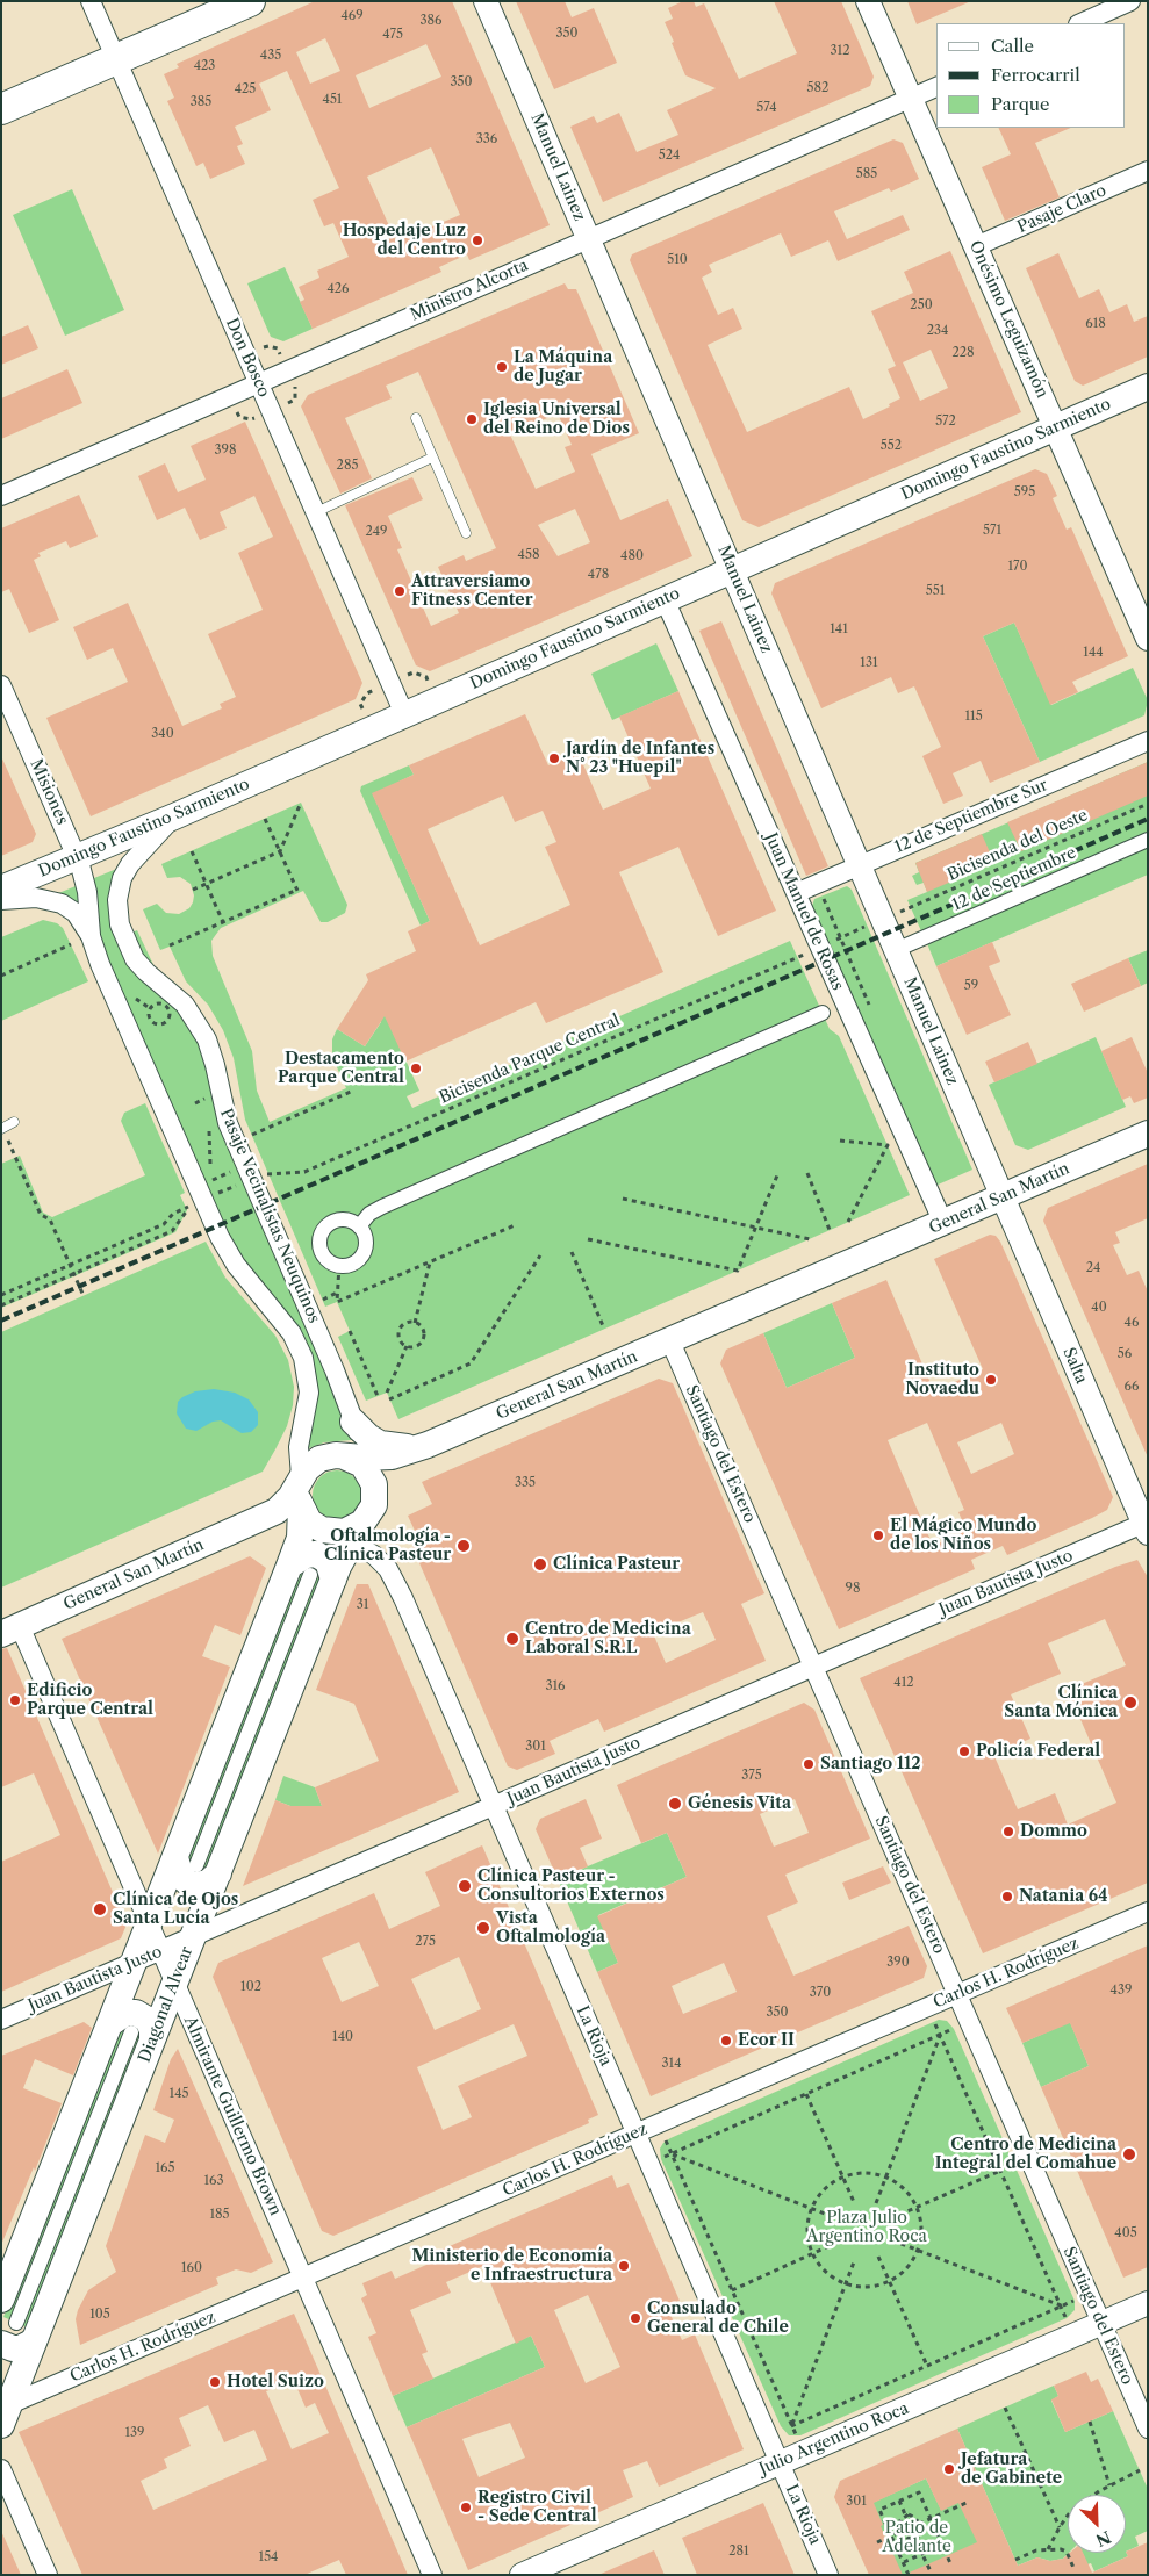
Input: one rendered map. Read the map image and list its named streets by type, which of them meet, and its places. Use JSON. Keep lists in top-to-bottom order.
{
  "streets": {
    "main road": ["Domingo Faustino Sarmiento", "General San Martín", "Diagonal Alvear"],
    "street": [
      "Manuel Lainez",
      "Pasaje Claro",
      "Ministro Alcorta",
      "Onésimo Leguizamón",
      "Don Bosco",
      "Misiones",
      "12 de Septiembre Sur",
      "12 de Septiembre",
      "Juan Manuel de Rosas",
      "Pasaje Vecinalistas Neuquinos",
      "Salta",
      "Santiago del Estero",
      "Juan Bautista Justo",
      "Carlos H. Rodríguez",
      "La Rioja",
      "Almirante Guillermo Brown",
      "Julio Argentino Roca"
    ],
    "path": ["Bicisenda del Oeste", "Bicisenda Parque Central"]
  },
  "crossings": [
    ["Manuel Lainez", "Ministro Alcorta"],
    ["Manuel Lainez", "Domingo Faustino Sarmiento"],
    ["Manuel Lainez", "12 de Septiembre Sur"],
    ["Manuel Lainez", "12 de Septiembre"],
    ["Manuel Lainez", "General San Martín"],
    ["Manuel Lainez", "Salta"],
    ["Pasaje Claro", "Onésimo Leguizamón"],
    ["Ministro Alcorta", "Onésimo Leguizamón"],
    ["Ministro Alcorta", "Don Bosco"],
    ["Onésimo Leguizamón", "Domingo Faustino Sarmiento"],
    ["Don Bosco", "Domingo Faustino Sarmiento"],
    ["Domingo Faustino Sarmiento", "Misiones"],
    ["Domingo Faustino Sarmiento", "Juan Manuel de Rosas"],
    ["Domingo Faustino Sarmiento", "Pasaje Vecinalistas Neuquinos"],
    ["Misiones", "Pasaje Vecinalistas Neuquinos"],
    ["12 de Septiembre Sur", "Juan Manuel de Rosas"],
    ["Juan Manuel de Rosas", "General San Martín"],
    ["General San Martín", "Pasaje Vecinalistas Neuquinos"],
    ["General San Martín", "Salta"],
    ["General San Martín", "Santiago del Estero"],
    ["General San Martín", "Diagonal Alvear"],
    ["General San Martín", "La Rioja"],
    ["General San Martín", "Almirante Guillermo Brown"],
    ["Pasaje Vecinalistas Neuquinos", "Diagonal Alvear"],
    ["Pasaje Vecinalistas Neuquinos", "La Rioja"],
    ["Salta", "Juan Bautista Justo"],
    ["Santiago del Estero", "Juan Bautista Justo"],
    ["Santiago del Estero", "Carlos H. Rodríguez"],
    ["Santiago del Estero", "Julio Argentino Roca"],
    ["Juan Bautista Justo", "Diagonal Alvear"],
    ["Juan Bautista Justo", "La Rioja"],
    ["Juan Bautista Justo", "Almirante Guillermo Brown"],
    ["Carlos H. Rodríguez", "Diagonal Alvear"],
    ["Carlos H. Rodríguez", "La Rioja"],
    ["Carlos H. Rodríguez", "Almirante Guillermo Brown"],
    ["Diagonal Alvear", "La Rioja"],
    ["Diagonal Alvear", "Almirante Guillermo Brown"],
    ["La Rioja", "Julio Argentino Roca"]
  ],
  "parks": ["Plaza Julio Argentino Roca", "Patio de Adelante"],
  "places": [
    "Hospedaje Luz del Centro",
    "La Máquina de Jugar",
    "Iglesia Universal del Reino de Dios",
    "Attraversiamo Fitness Center",
    "Jardín de Infantes N° 23 \"Huepil\"",
    "Destacamento Parque Central",
    "Instituto Novaedu",
    "El Mágico Mundo de los Niños",
    "Oftalmología - Clínica Pasteur",
    "Clínica Pasteur",
    "Centro de Medicina Laboral S.R.L",
    "Edificio Parque Central",
    "Clínica Santa Mónica",
    "Policía Federal",
    "Santiago 112",
    "Génesis Vita",
    "Dommo",
    "Clínica Pasteur - Consultorios Externos",
    "Natania 64",
    "Clínica de Ojos Santa Lucía",
    "Vista Oftalmología",
    "Ecor II",
    "Centro de Medicina Integral del Comahue",
    "Ministerio de Economía e Infraestructura",
    "Consulado General de Chile",
    "Hotel Suizo",
    "Jefatura de Gabinete",
    "Registro Civil - Sede Central"
  ],
  "house_numbers": [
    "469",
    "386",
    "350",
    "475",
    "312",
    "435",
    "423",
    "350",
    "582",
    "425",
    "451",
    "385",
    "574",
    "336",
    "524",
    "585",
    "510",
    "426",
    "250",
    "618",
    "234",
    "228",
    "572",
    "552",
    "398",
    "285",
    "595",
    "571",
    "249",
    "458",
    "480",
    "170",
    "478",
    "551",
    "141",
    "144",
    "131",
    "115",
    "340",
    "59",
    "24",
    "40",
    "46",
    "56",
    "66",
    "335",
    "98",
    "31",
    "412",
    "316",
    "301",
    "375",
    "275",
    "390",
    "102",
    "439",
    "370",
    "350",
    "140",
    "314",
    "145",
    "165",
    "163",
    "185",
    "405",
    "160",
    "105",
    "139",
    "301",
    "281",
    "154"
  ],
  "legend": ["Calle", "Ferrocarril", "Parque"],
  "north": "bottom right"
}
